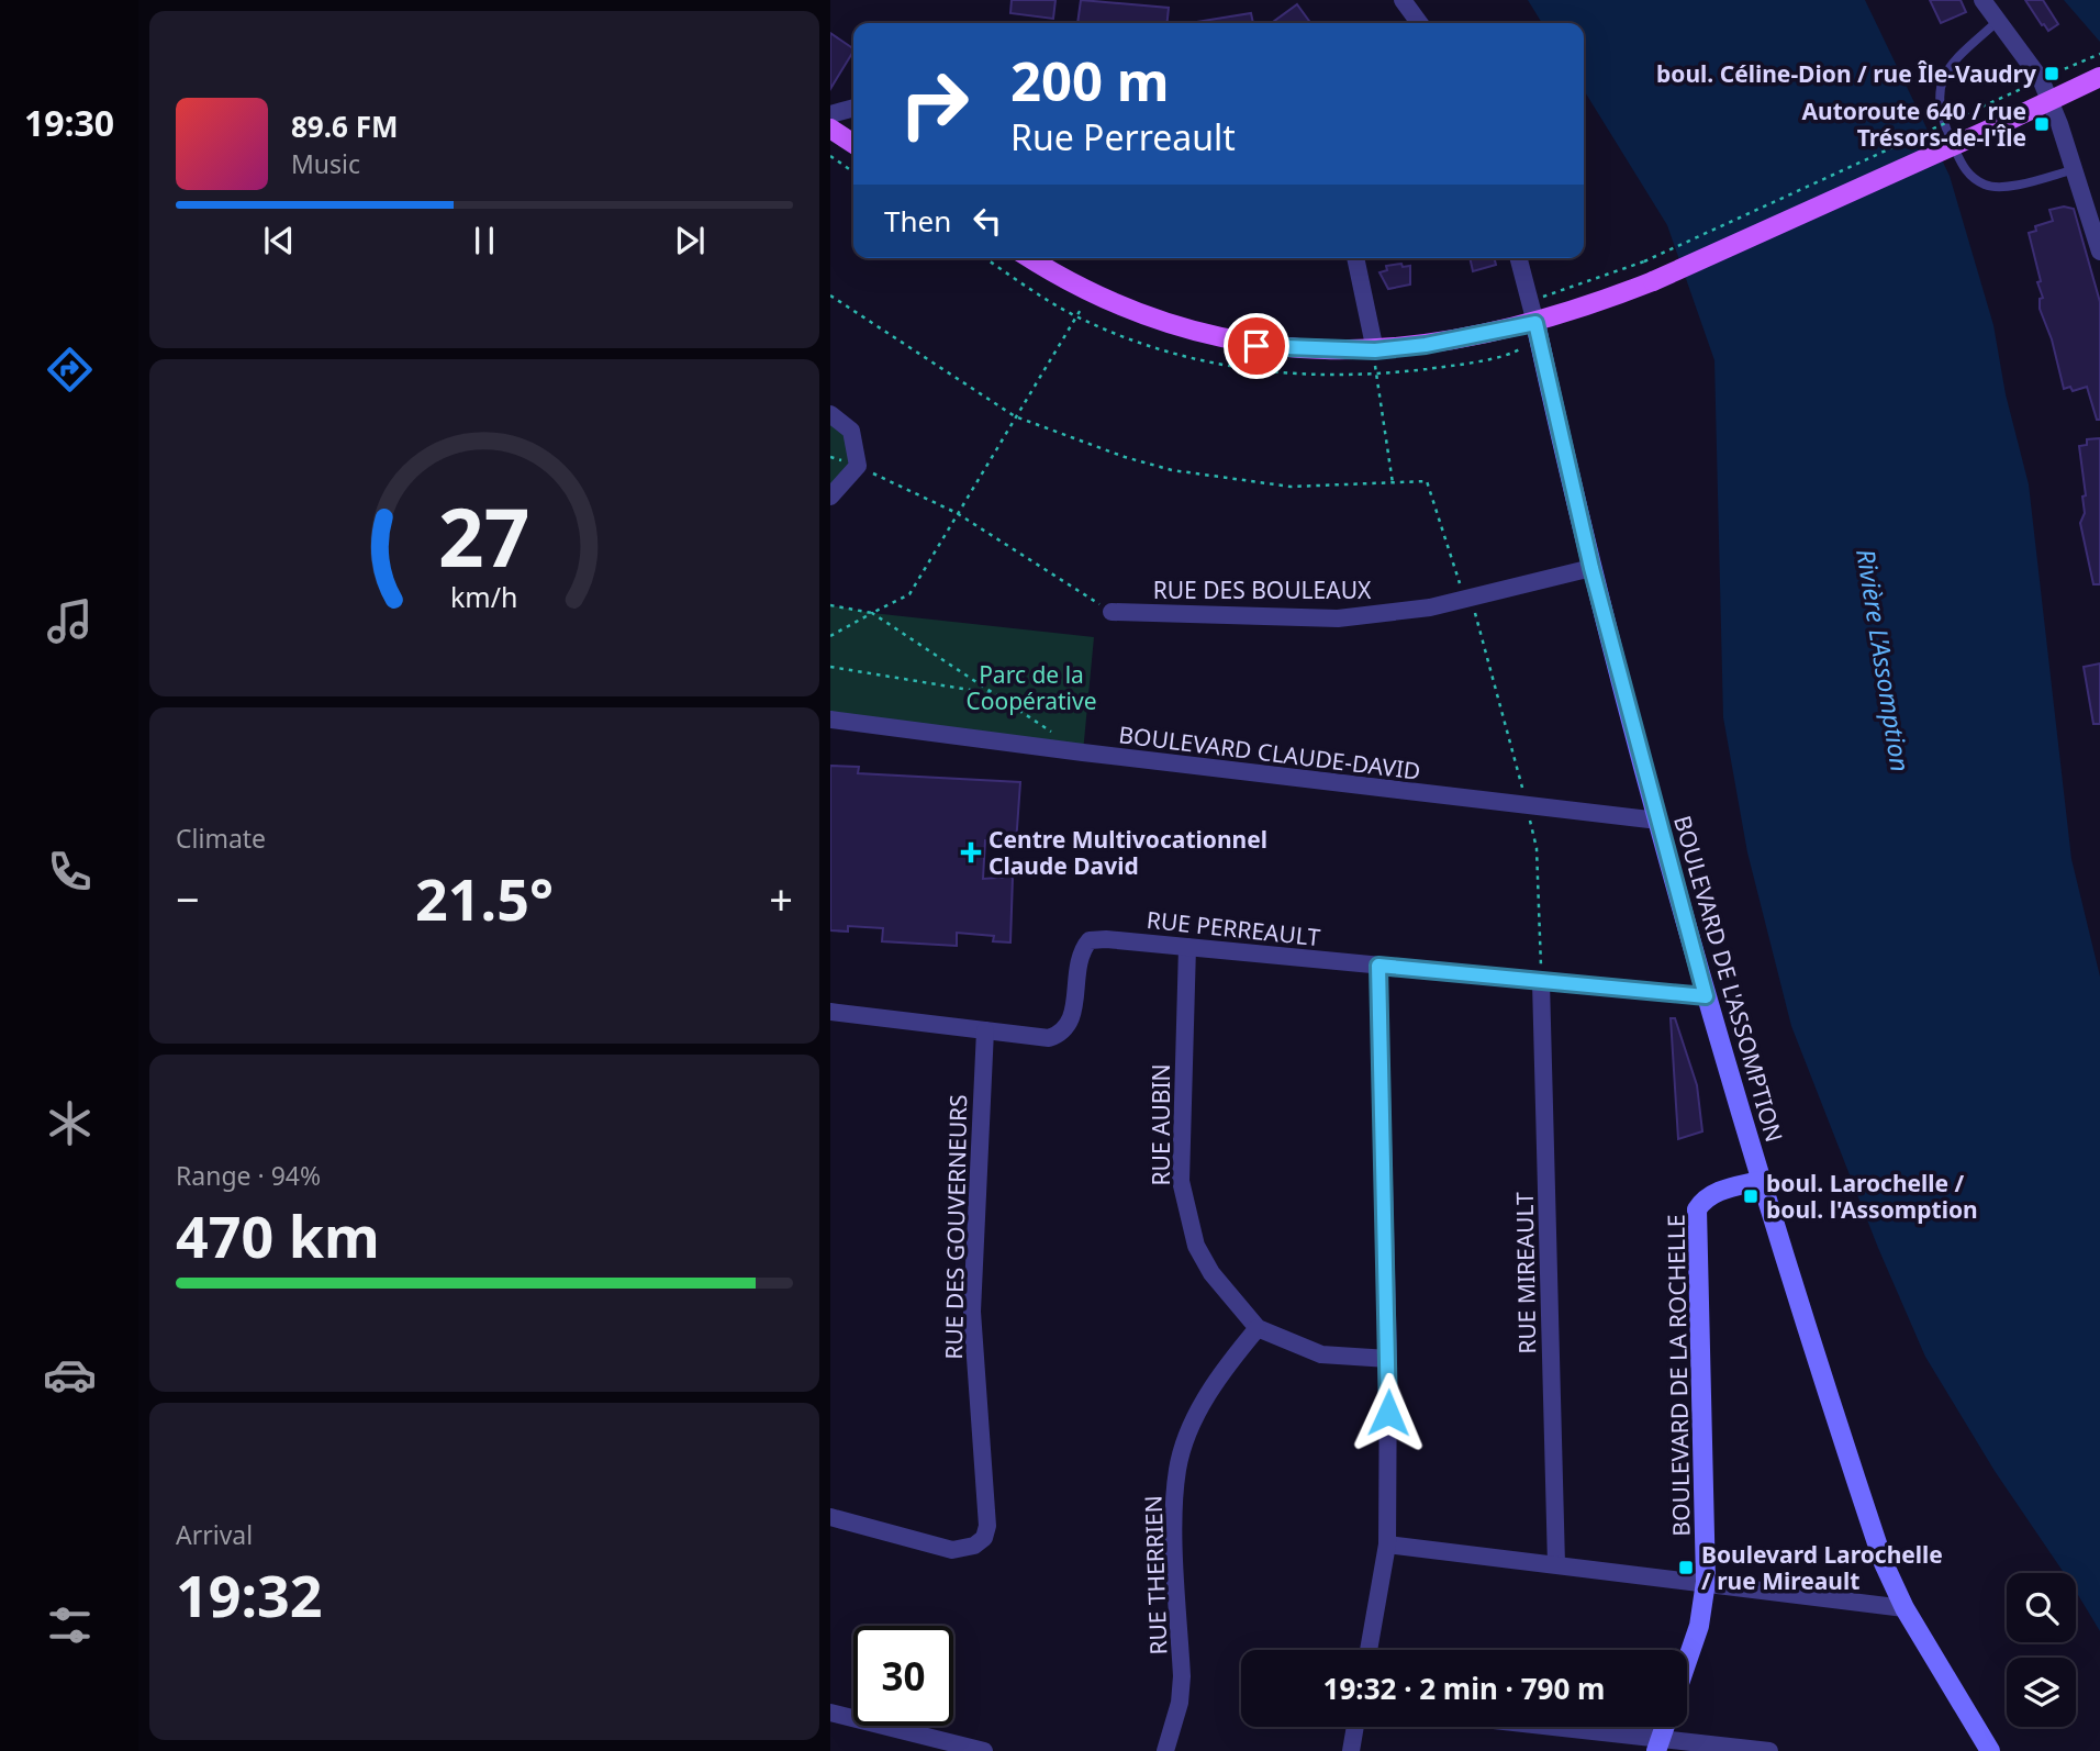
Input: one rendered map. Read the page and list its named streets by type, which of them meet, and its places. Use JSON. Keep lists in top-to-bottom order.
{
  "streets": {
    "street": [
      "RUE DES BOULEAUX",
      "BOULEVARD CLAUDE-DAVID",
      "RUE PERREAULT",
      "BOULEVARD DE L'ASSOMPTION",
      "RUE AUBIN",
      "RUE DES GOUVERNEURS",
      "RUE MIREAULT",
      "BOULEVARD DE LA ROCHELLE",
      "RUE THERRIEN"
    ]
  },
  "crossings": [
    ["RUE DES BOULEAUX", "BOULEVARD DE L'ASSOMPTION"],
    ["BOULEVARD CLAUDE-DAVID", "BOULEVARD DE L'ASSOMPTION"],
    ["RUE PERREAULT", "BOULEVARD DE L'ASSOMPTION"],
    ["RUE PERREAULT", "RUE AUBIN"],
    ["RUE PERREAULT", "RUE DES GOUVERNEURS"],
    ["RUE PERREAULT", "RUE MIREAULT"],
    ["BOULEVARD DE L'ASSOMPTION", "BOULEVARD DE LA ROCHELLE"],
    ["RUE AUBIN", "RUE THERRIEN"]
  ],
  "water": ["Rivière L'Assomption"],
  "parks": ["Parc de la Coopérative"],
  "places": {
    "transit": [
      "boul. Céline-Dion / rue Île-Vaudry",
      "Autoroute 640 / rue Trésors-de-l'Île",
      "boul. Larochelle / boul. l'Assomption",
      "Boulevard Larochelle / rue Mireault"
    ],
    "health": ["Centre Multivocationnel Claude David"]
  },
  "page": {
    "tabs": "19:30",
    "turn": ["200 m", "Rue Perreault"],
    "song": ["89.6 FM", "Music"],
    "then": "Then",
    "tile": [
      "Climate",
      ["Range · 94%", "470 km"],
      ["Arrival", "19:32"]
    ],
    "heat": ["−", "21.5°", "+"],
    "limit": "30",
    "trip": "19:32 · 2 min · 790 m",
    "gauge": ["27", "km/h"]
  }
}
